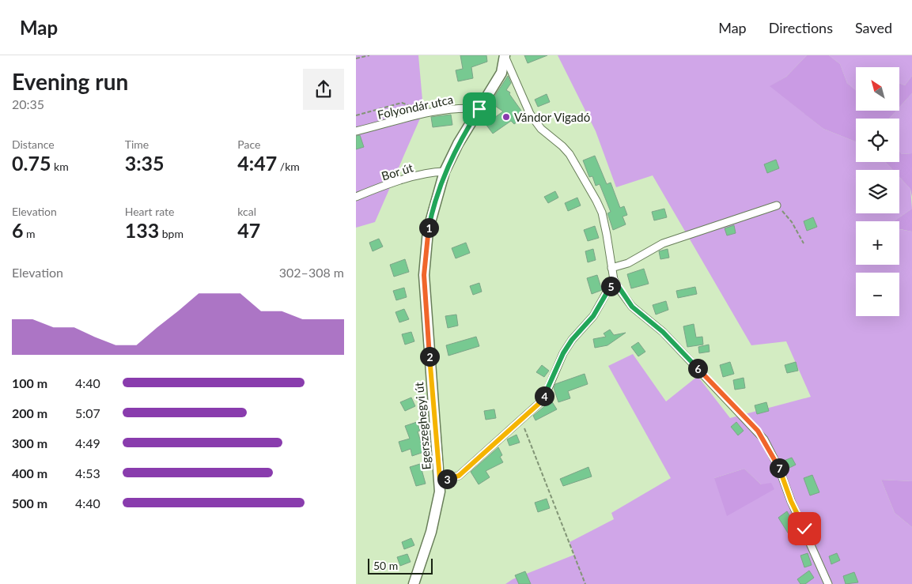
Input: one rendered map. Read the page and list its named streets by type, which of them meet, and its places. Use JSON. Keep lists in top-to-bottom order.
{
  "streets": {
    "street": ["Folyondár utca", "Bor út", "Egerszeghegyi út"]
  },
  "crossings": [
    ["Folyondár utca", "Egerszeghegyi út"],
    ["Bor út", "Egerszeghegyi út"]
  ],
  "places": ["Vándor Vigadó"],
  "scale_bar": "50 m",
  "north": "top left",
  "page": {
    "header": "Map",
    "nav": ["Map", "Directions", "Saved"],
    "heading": ["Evening run", "20:35"],
    "map_buttons": ["+", "−"],
    "stats": [
      ["Distance", "0.75 km"],
      ["Time", "3:35"],
      ["Pace", "4:47 /km"],
      ["Elevation", "6 m"],
      ["Heart rate", "133 bpm"],
      ["kcal", "47"]
    ],
    "pins": [
      "1",
      "5",
      "2",
      "6",
      "4",
      "7",
      "3"
    ],
    "chart": ["Elevation", "302–308 m"],
    "list": [
      {
        "name": "100 m",
        "note": "4:40"
      },
      {
        "name": "200 m",
        "note": "5:07"
      },
      {
        "name": "300 m",
        "note": "4:49"
      },
      {
        "name": "400 m",
        "note": "4:53"
      },
      {
        "name": "500 m",
        "note": "4:40"
      }
    ],
    "scale": "50 m"
  }
}
